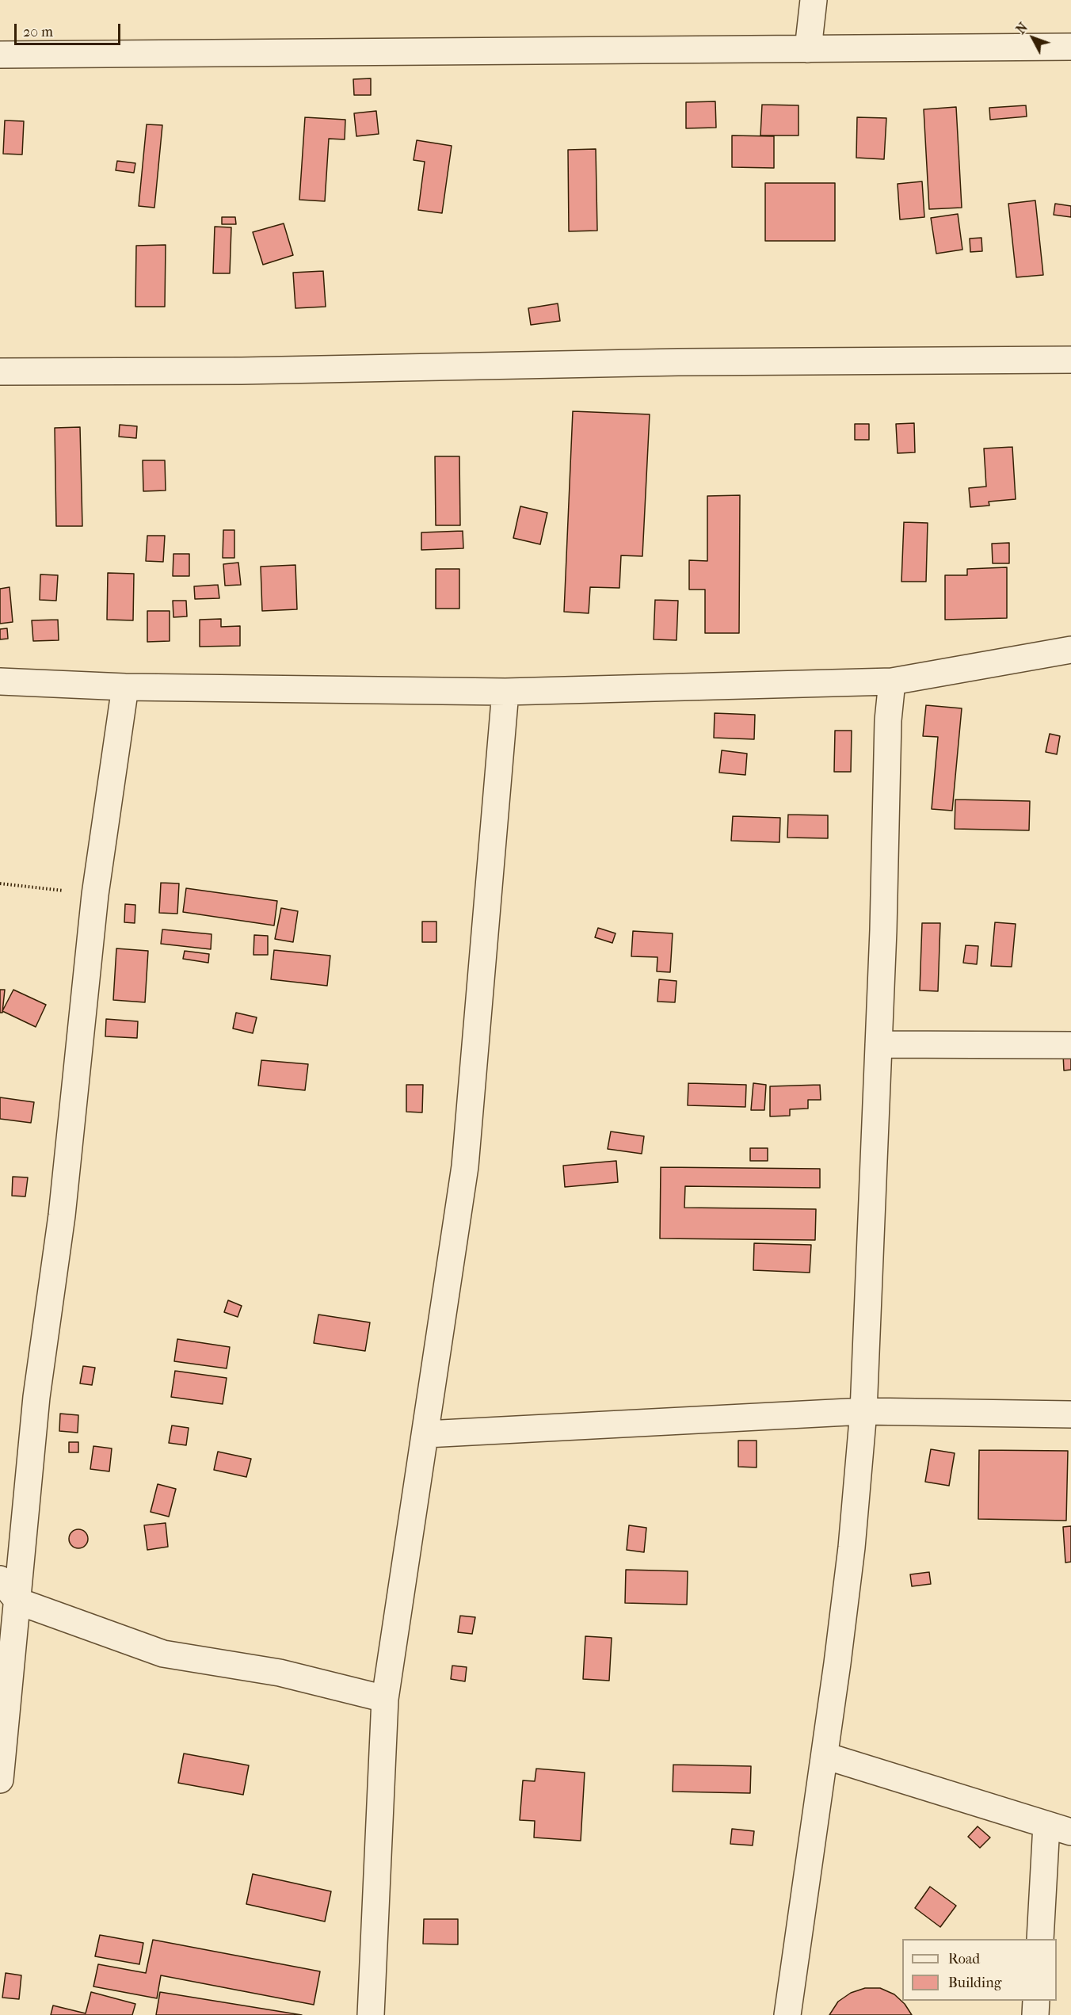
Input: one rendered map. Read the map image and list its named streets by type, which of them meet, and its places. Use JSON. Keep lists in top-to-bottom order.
{
  "legend": ["Road", "Building"],
  "scale_bar": "20 m",
  "north": "top left"
}
